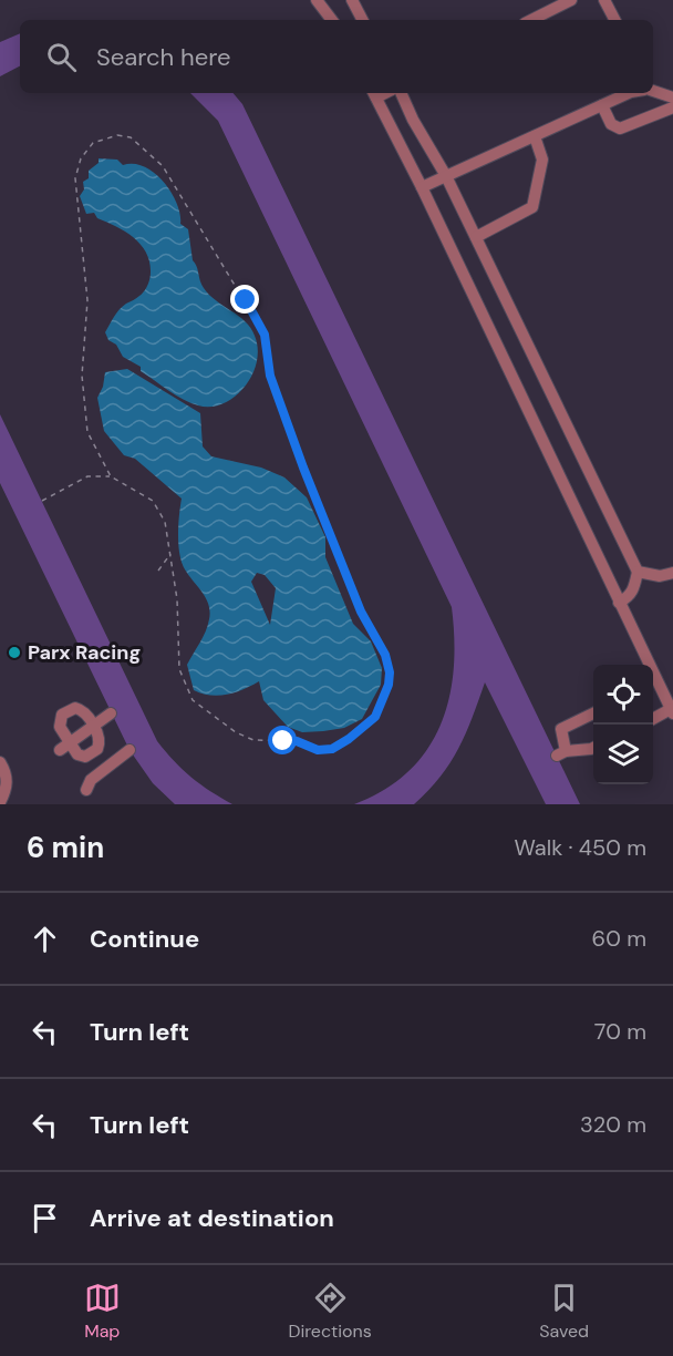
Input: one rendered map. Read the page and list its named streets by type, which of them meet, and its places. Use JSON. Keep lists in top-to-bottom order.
{
  "places": ["Parx Racing"],
  "page": {
    "search": "Search here",
    "heading": ["6 min", "Walk · 450 m"],
    "list": [
      ["Continue", "60 m"],
      ["Turn left", "70 m"],
      ["Turn left", "320 m"],
      "Arrive at destination"
    ],
    "nav": ["Map", "Directions", "Saved"]
  }
}
